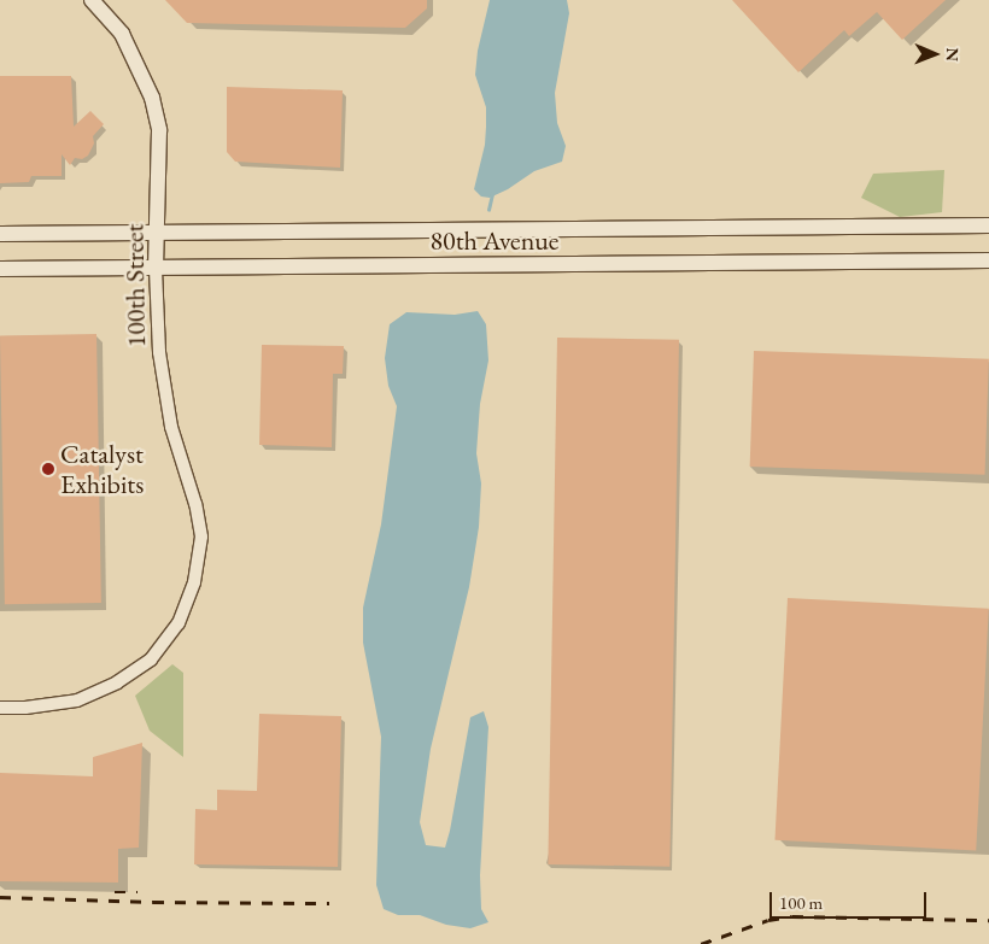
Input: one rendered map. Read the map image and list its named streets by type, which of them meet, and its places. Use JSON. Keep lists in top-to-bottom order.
{
  "streets": {
    "street": ["80th Avenue", "100th Street"]
  },
  "crossings": [
    ["80th Avenue", "100th Street"]
  ],
  "places": ["Catalyst Exhibits"],
  "scale_bar": "100 m",
  "north": "right"
}
